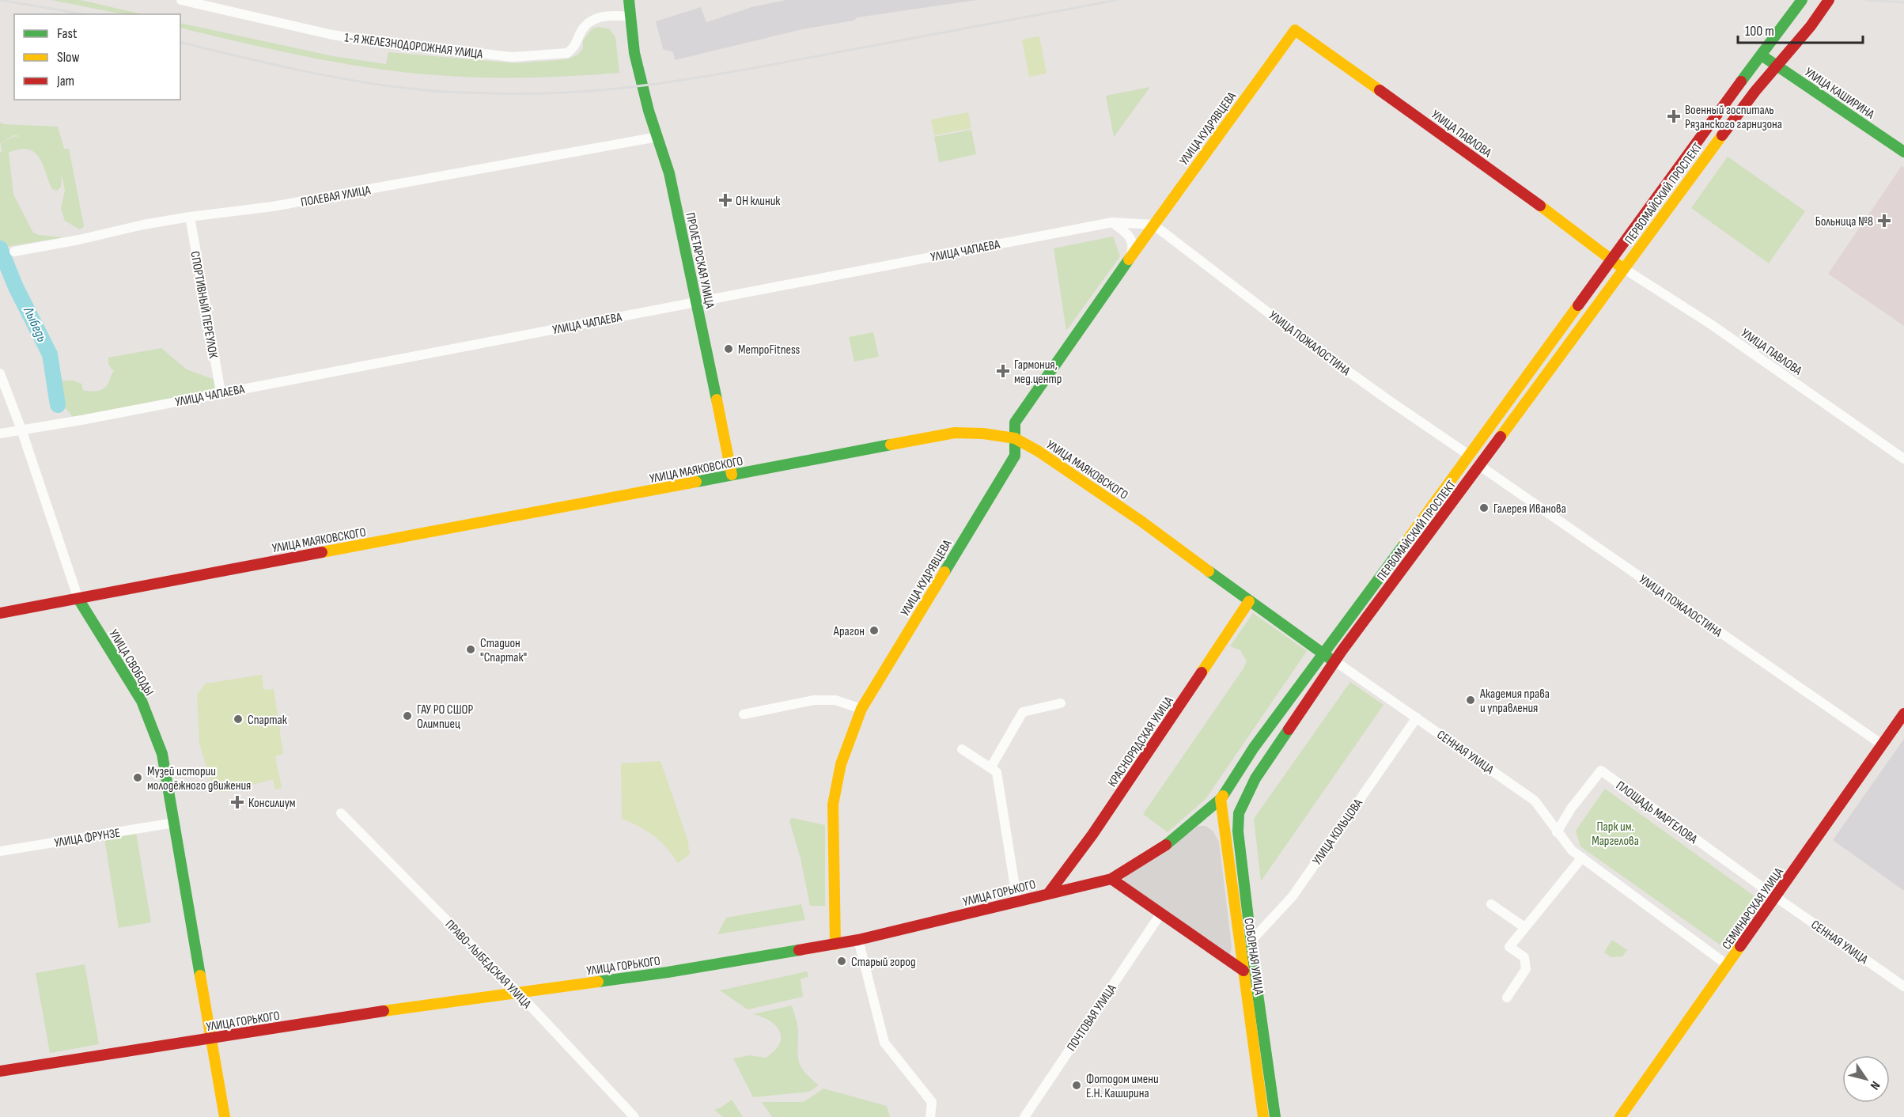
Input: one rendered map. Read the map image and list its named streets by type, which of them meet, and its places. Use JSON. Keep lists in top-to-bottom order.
{
  "streets": {
    "street": [
      "1-Я ЖЕЛЕЗНОДОРОЖНАЯ УЛИЦА",
      "УЛИЦА КАШИРИНА",
      "УЛИЦА КУДРЯВЦЕВА",
      "УЛИЦА ПАВЛОВА",
      "ПЕРВОМАЙСКИЙ ПРОСПЕКТ",
      "ПОЛЕВАЯ УЛИЦА",
      "УЛИЦА ЧАПАЕВА",
      "ПРОЛЕТАРСКАЯ УЛИЦА",
      "СПОРТИВНЫЙ ПЕРЕУЛОК",
      "УЛИЦА ПОЖАЛОСТИНА",
      "УЛИЦА МАЯКОВСКОГО",
      "УЛИЦА СВОБОДЫ",
      "КРАСНОРЯДСКАЯ УЛИЦА",
      "СЕННАЯ УЛИЦА",
      "ПЛОЩАДЬ МАРГЕЛОВА",
      "УЛИЦА КОЛЬЦОВА",
      "УЛИЦА ФРУНЗЕ",
      "УЛИЦА ГОРЬКОГО",
      "СЕМИНАРСКАЯ УЛИЦА",
      "СОБОРНАЯ УЛИЦА",
      "ПРАВО-ЛЫБЕДСКАЯ УЛИЦА",
      "ПОЧТОВАЯ УЛИЦА"
    ]
  },
  "crossings": [
    ["1-Я ЖЕЛЕЗНОДОРОЖНАЯ УЛИЦА", "ПРОЛЕТАРСКАЯ УЛИЦА"],
    ["УЛИЦА КАШИРИНА", "ПЕРВОМАЙСКИЙ ПРОСПЕКТ"],
    ["УЛИЦА КУДРЯВЦЕВА", "УЛИЦА ПАВЛОВА"],
    ["УЛИЦА КУДРЯВЦЕВА", "УЛИЦА ЧАПАЕВА"],
    ["УЛИЦА КУДРЯВЦЕВА", "УЛИЦА ПОЖАЛОСТИНА"],
    ["УЛИЦА КУДРЯВЦЕВА", "УЛИЦА МАЯКОВСКОГО"],
    ["УЛИЦА КУДРЯВЦЕВА", "УЛИЦА ГОРЬКОГО"],
    ["УЛИЦА ПАВЛОВА", "ПЕРВОМАЙСКИЙ ПРОСПЕКТ"],
    ["ПЕРВОМАЙСКИЙ ПРОСПЕКТ", "УЛИЦА ПОЖАЛОСТИНА"],
    ["ПЕРВОМАЙСКИЙ ПРОСПЕКТ", "УЛИЦА МАЯКОВСКОГО"],
    ["ПЕРВОМАЙСКИЙ ПРОСПЕКТ", "СЕННАЯ УЛИЦА"],
    ["ПЕРВОМАЙСКИЙ ПРОСПЕКТ", "УЛИЦА ГОРЬКОГО"],
    ["ПЕРВОМАЙСКИЙ ПРОСПЕКТ", "СОБОРНАЯ УЛИЦА"],
    ["ПОЛЕВАЯ УЛИЦА", "ПРОЛЕТАРСКАЯ УЛИЦА"],
    ["ПОЛЕВАЯ УЛИЦА", "СПОРТИВНЫЙ ПЕРЕУЛОК"],
    ["УЛИЦА ЧАПАЕВА", "ПРОЛЕТАРСКАЯ УЛИЦА"],
    ["УЛИЦА ЧАПАЕВА", "СПОРТИВНЫЙ ПЕРЕУЛОК"],
    ["УЛИЦА ЧАПАЕВА", "УЛИЦА ПОЖАЛОСТИНА"],
    ["УЛИЦА ЧАПАЕВА", "УЛИЦА СВОБОДЫ"],
    ["ПРОЛЕТАРСКАЯ УЛИЦА", "УЛИЦА МАЯКОВСКОГО"],
    ["УЛИЦА ПОЖАЛОСТИНА", "СЕМИНАРСКАЯ УЛИЦА"],
    ["УЛИЦА МАЯКОВСКОГО", "УЛИЦА СВОБОДЫ"],
    ["УЛИЦА МАЯКОВСКОГО", "КРАСНОРЯДСКАЯ УЛИЦА"],
    ["УЛИЦА МАЯКОВСКОГО", "СЕННАЯ УЛИЦА"],
    ["УЛИЦА СВОБОДЫ", "УЛИЦА ФРУНЗЕ"],
    ["УЛИЦА СВОБОДЫ", "УЛИЦА ГОРЬКОГО"],
    ["КРАСНОРЯДСКАЯ УЛИЦА", "УЛИЦА ГОРЬКОГО"],
    ["СЕННАЯ УЛИЦА", "ПЛОЩАДЬ МАРГЕЛОВА"],
    ["СЕННАЯ УЛИЦА", "УЛИЦА КОЛЬЦОВА"],
    ["СЕННАЯ УЛИЦА", "СЕМИНАРСКАЯ УЛИЦА"],
    ["ПЛОЩАДЬ МАРГЕЛОВА", "СЕМИНАРСКАЯ УЛИЦА"],
    ["УЛИЦА КОЛЬЦОВА", "СОБОРНАЯ УЛИЦА"],
    ["УЛИЦА ГОРЬКОГО", "СОБОРНАЯ УЛИЦА"],
    ["УЛИЦА ГОРЬКОГО", "ПРАВО-ЛЫБЕДСКАЯ УЛИЦА"]
  ],
  "water": ["Лыбедь"],
  "parks": ["Парк им. Маргелова"],
  "places": {
    "health": [
      "Военный госпиталь Рязанского гарнизона",
      "ОН клиник",
      "Больница №8",
      "Гармония, мед.центр",
      "Консилиум"
    ],
    "other": [
      "МетроFitness",
      "Галерея Иванова",
      "Арагон",
      "Стадион \"Спартак\"",
      "Академия права и управления",
      "ГАУ РО СШОР Олимпиец",
      "Спартак",
      "Музей истории молодёжного движения",
      "Старый город",
      "Фотодом имени Е.Н. Каширина"
    ]
  },
  "legend": ["Fast", "Slow", "Jam"],
  "scale_bar": "100 m",
  "north": "bottom right"
}
